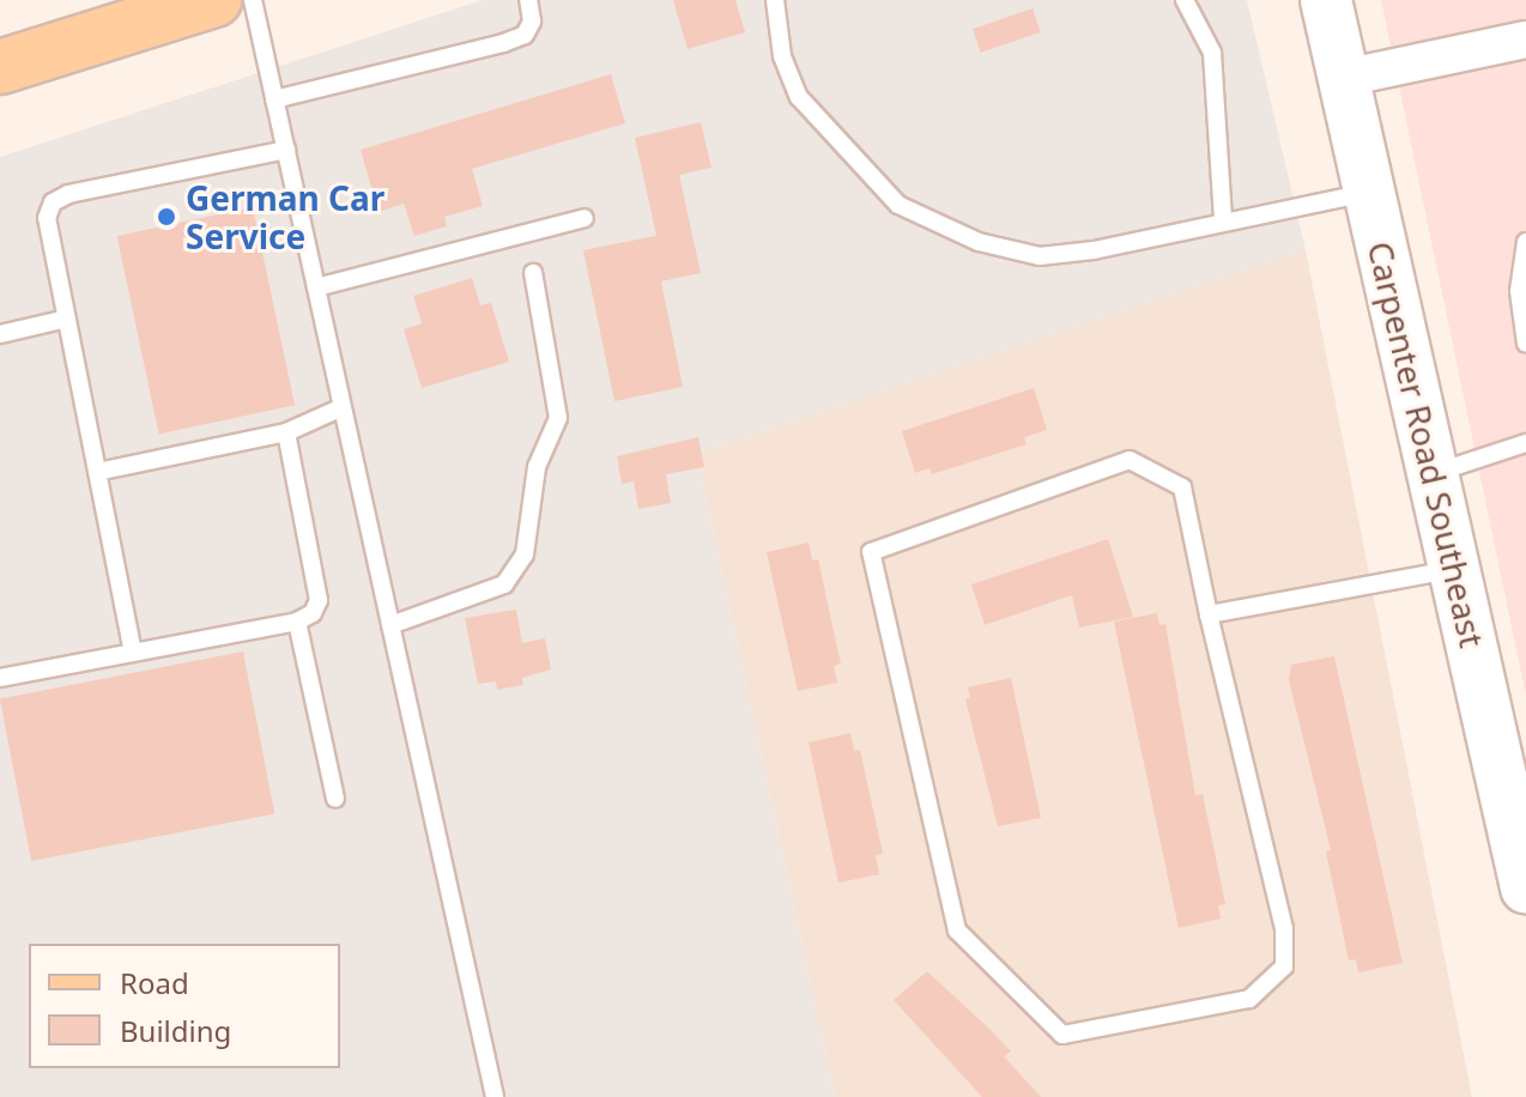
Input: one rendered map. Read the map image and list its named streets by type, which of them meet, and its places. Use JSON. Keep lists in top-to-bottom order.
{
  "streets": {
    "main road": ["Carpenter Road Southeast"]
  },
  "places": ["German Car Service"],
  "legend": ["Road", "Building"]
}
